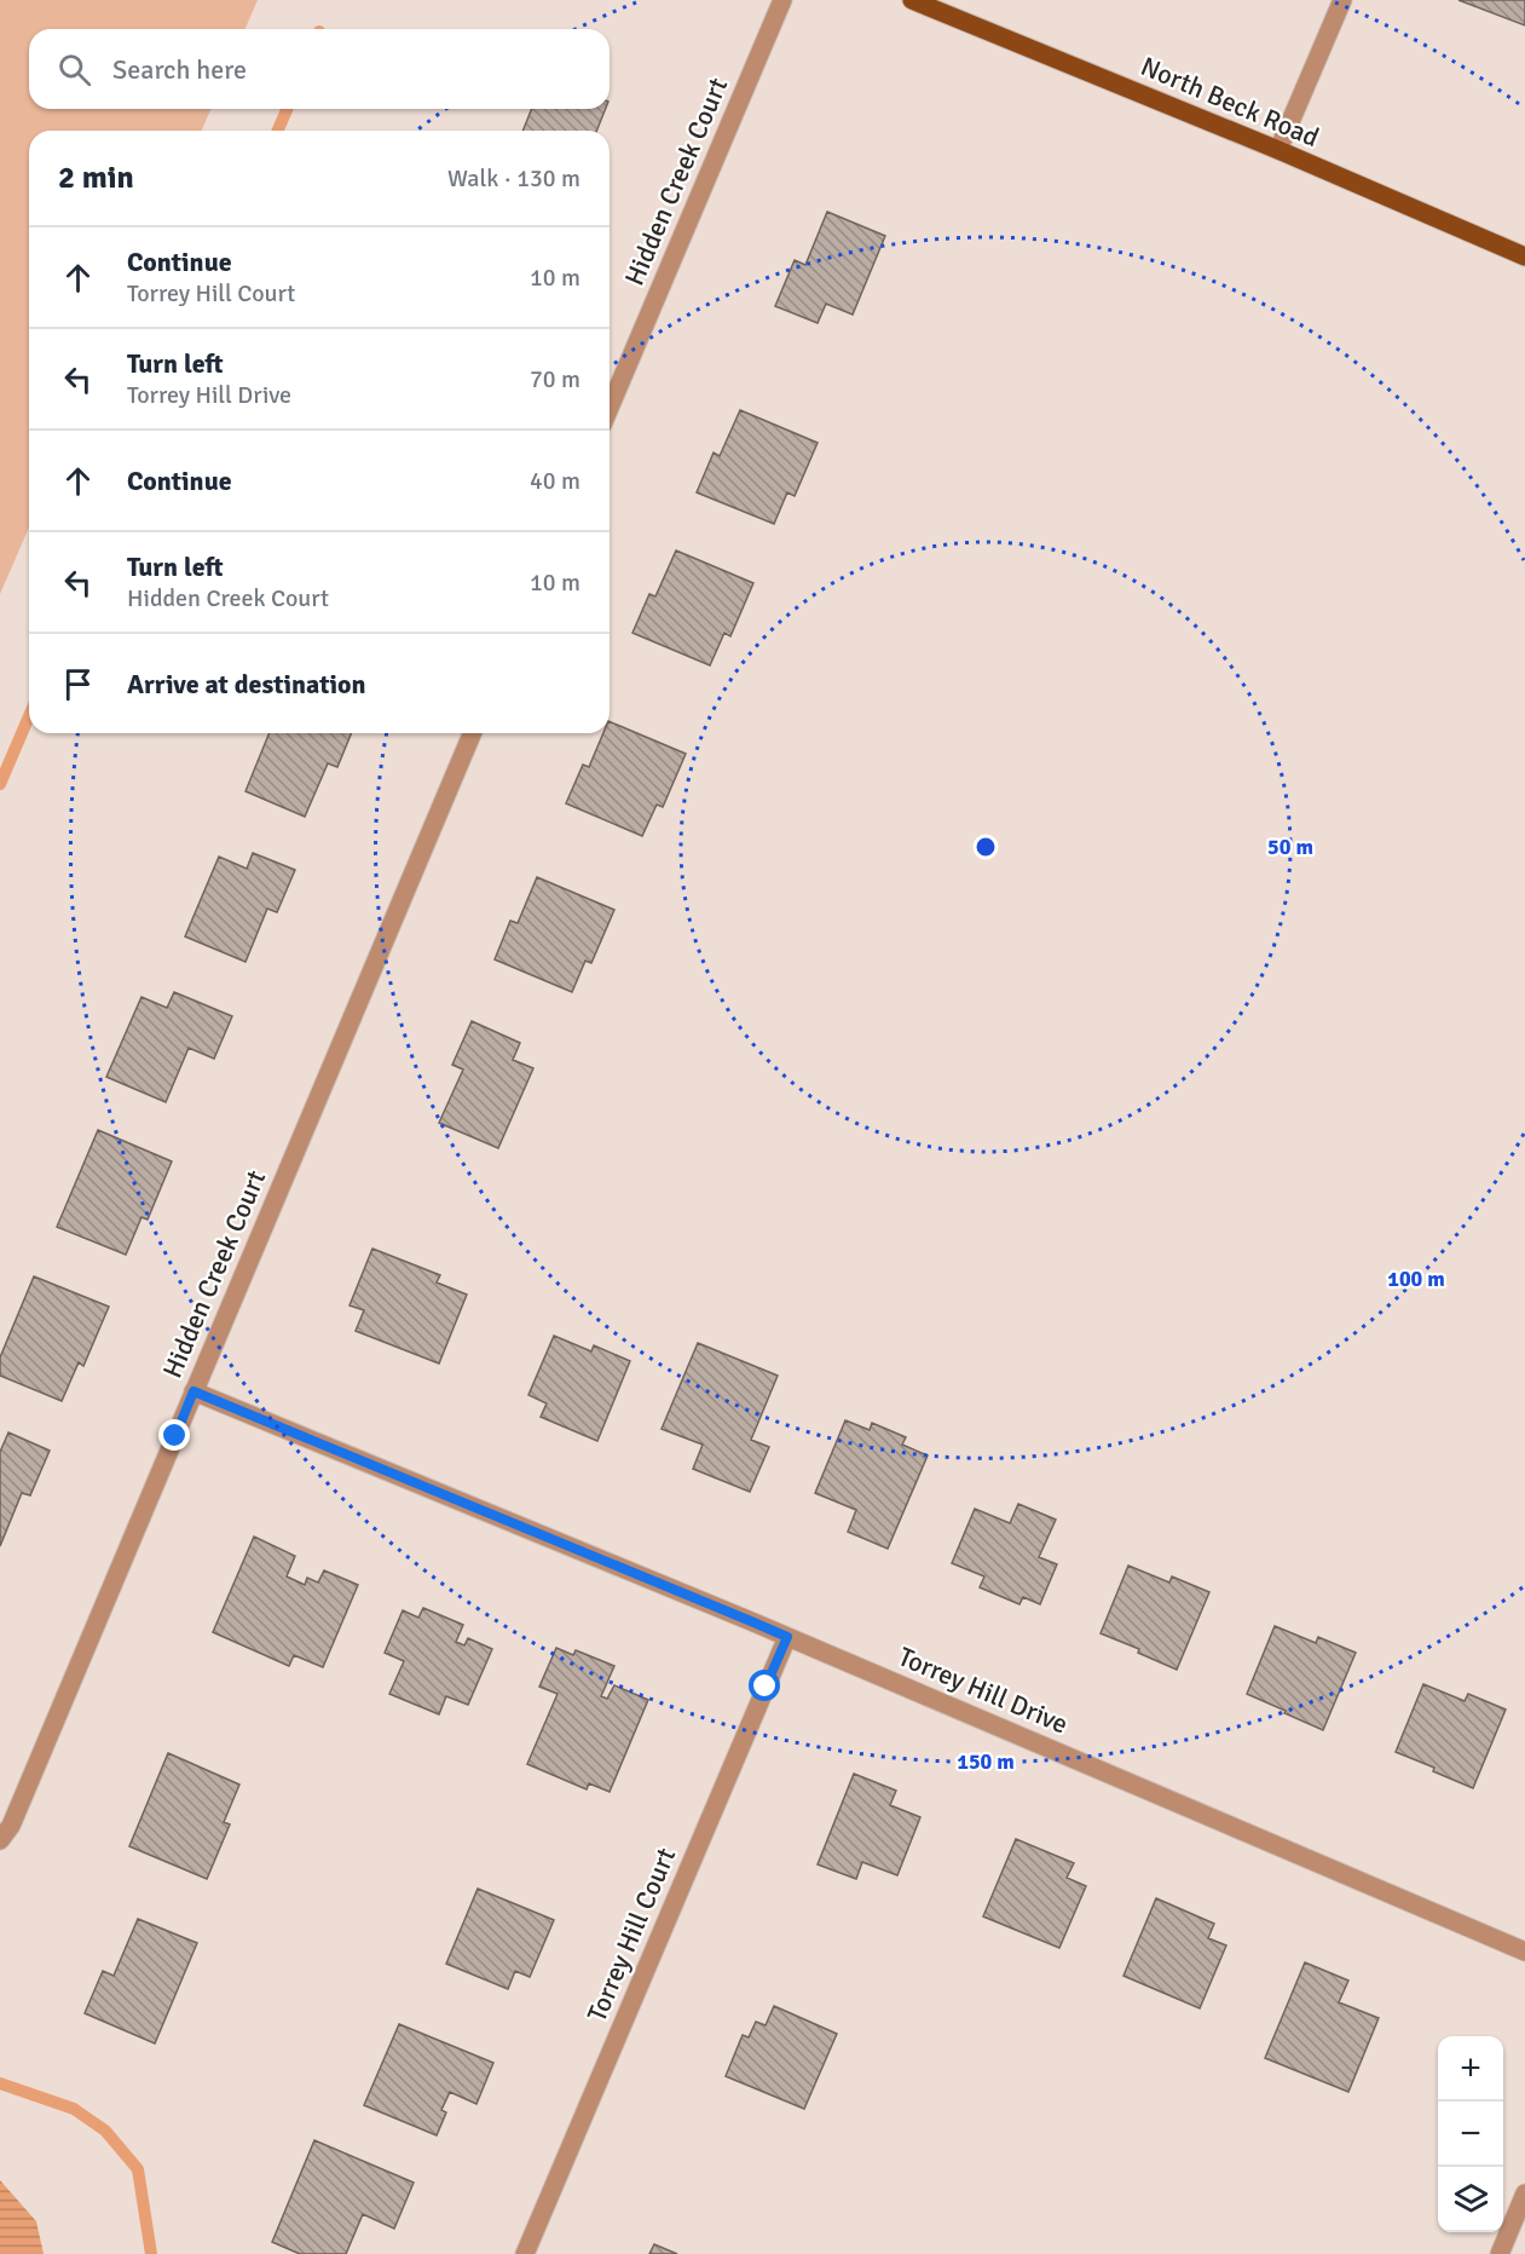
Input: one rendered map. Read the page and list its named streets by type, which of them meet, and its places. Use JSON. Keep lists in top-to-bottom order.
{
  "streets": {
    "main road": ["North Beck Road"],
    "street": ["Hidden Creek Court", "Torrey Hill Drive", "Torrey Hill Court"]
  },
  "crossings": [
    ["Hidden Creek Court", "Torrey Hill Drive"],
    ["Torrey Hill Drive", "Torrey Hill Court"]
  ],
  "page": {
    "search": "Search here",
    "heading": ["2 min", "Walk · 130 m"],
    "list": [
      ["Continue", "Torrey Hill Court", "10 m"],
      ["Turn left", "Torrey Hill Drive", "70 m"],
      ["Continue", "40 m"],
      ["Turn left", "Hidden Creek Court", "10 m"],
      "Arrive at destination"
    ],
    "map_buttons": ["+", "−"]
  },
  "rings": ["50 m", "100 m", "150 m"]
}
